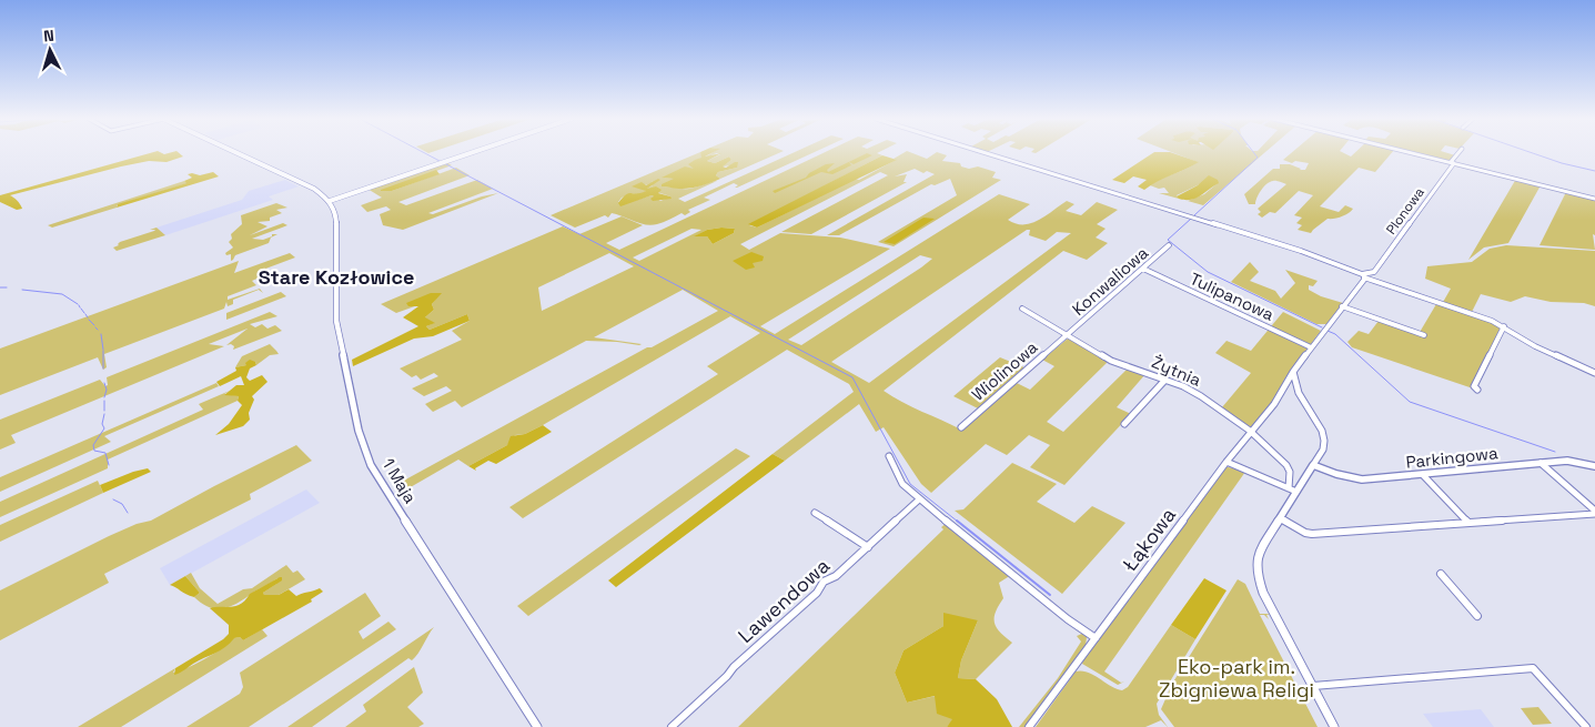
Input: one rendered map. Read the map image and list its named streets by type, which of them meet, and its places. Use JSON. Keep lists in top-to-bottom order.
{
  "streets": {
    "street": [
      "Plonowa",
      "Konwaliowa",
      "Tulipanowa",
      "Wiolinowa",
      "Żytnia",
      "Parkingowa",
      "1 Maja",
      "Łąkowa",
      "Lawendowa"
    ]
  },
  "crossings": [
    ["Plonowa", "Łąkowa"],
    ["Konwaliowa", "Tulipanowa"],
    ["Konwaliowa", "Wiolinowa"],
    ["Konwaliowa", "Żytnia"],
    ["Tulipanowa", "Łąkowa"],
    ["Wiolinowa", "Żytnia"],
    ["Żytnia", "Łąkowa"]
  ],
  "districts": ["Stare Kozłowice"],
  "parks": ["Eko-park im. Zbigniewa Religi"],
  "north": "top"
}
